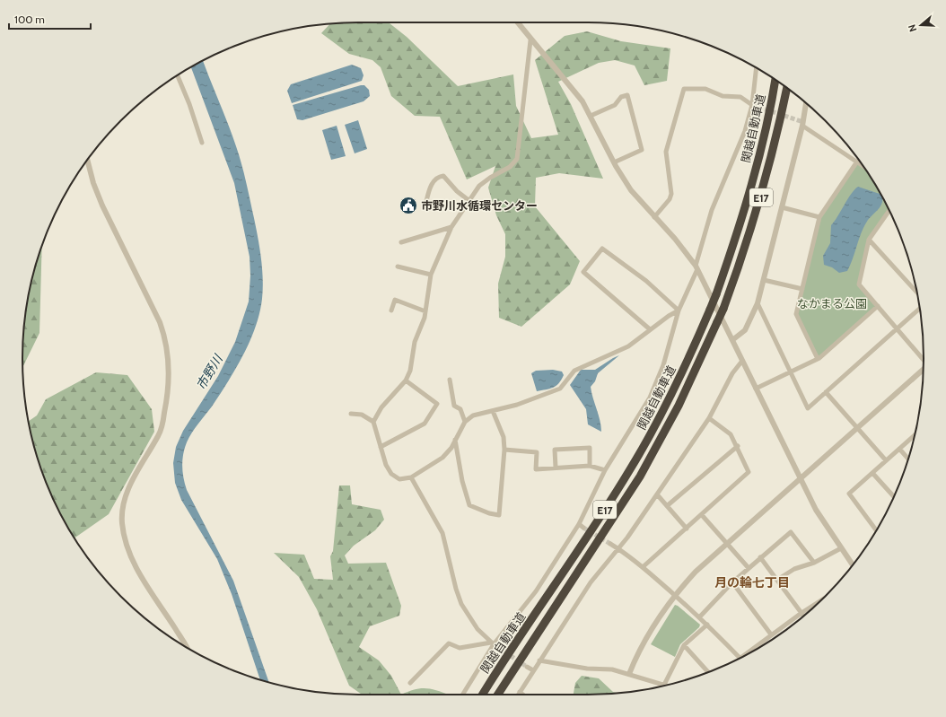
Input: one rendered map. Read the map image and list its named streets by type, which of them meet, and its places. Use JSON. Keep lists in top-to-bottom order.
{
  "streets": {
    "highway": ["関越自動車道", "E17"]
  },
  "districts": ["月の輪七丁目"],
  "water": ["市野川"],
  "parks": ["なかまる公園"],
  "places": {
    "public building": ["市野川水循環センター"]
  },
  "scale_bar": "100 m",
  "north": "left"
}
